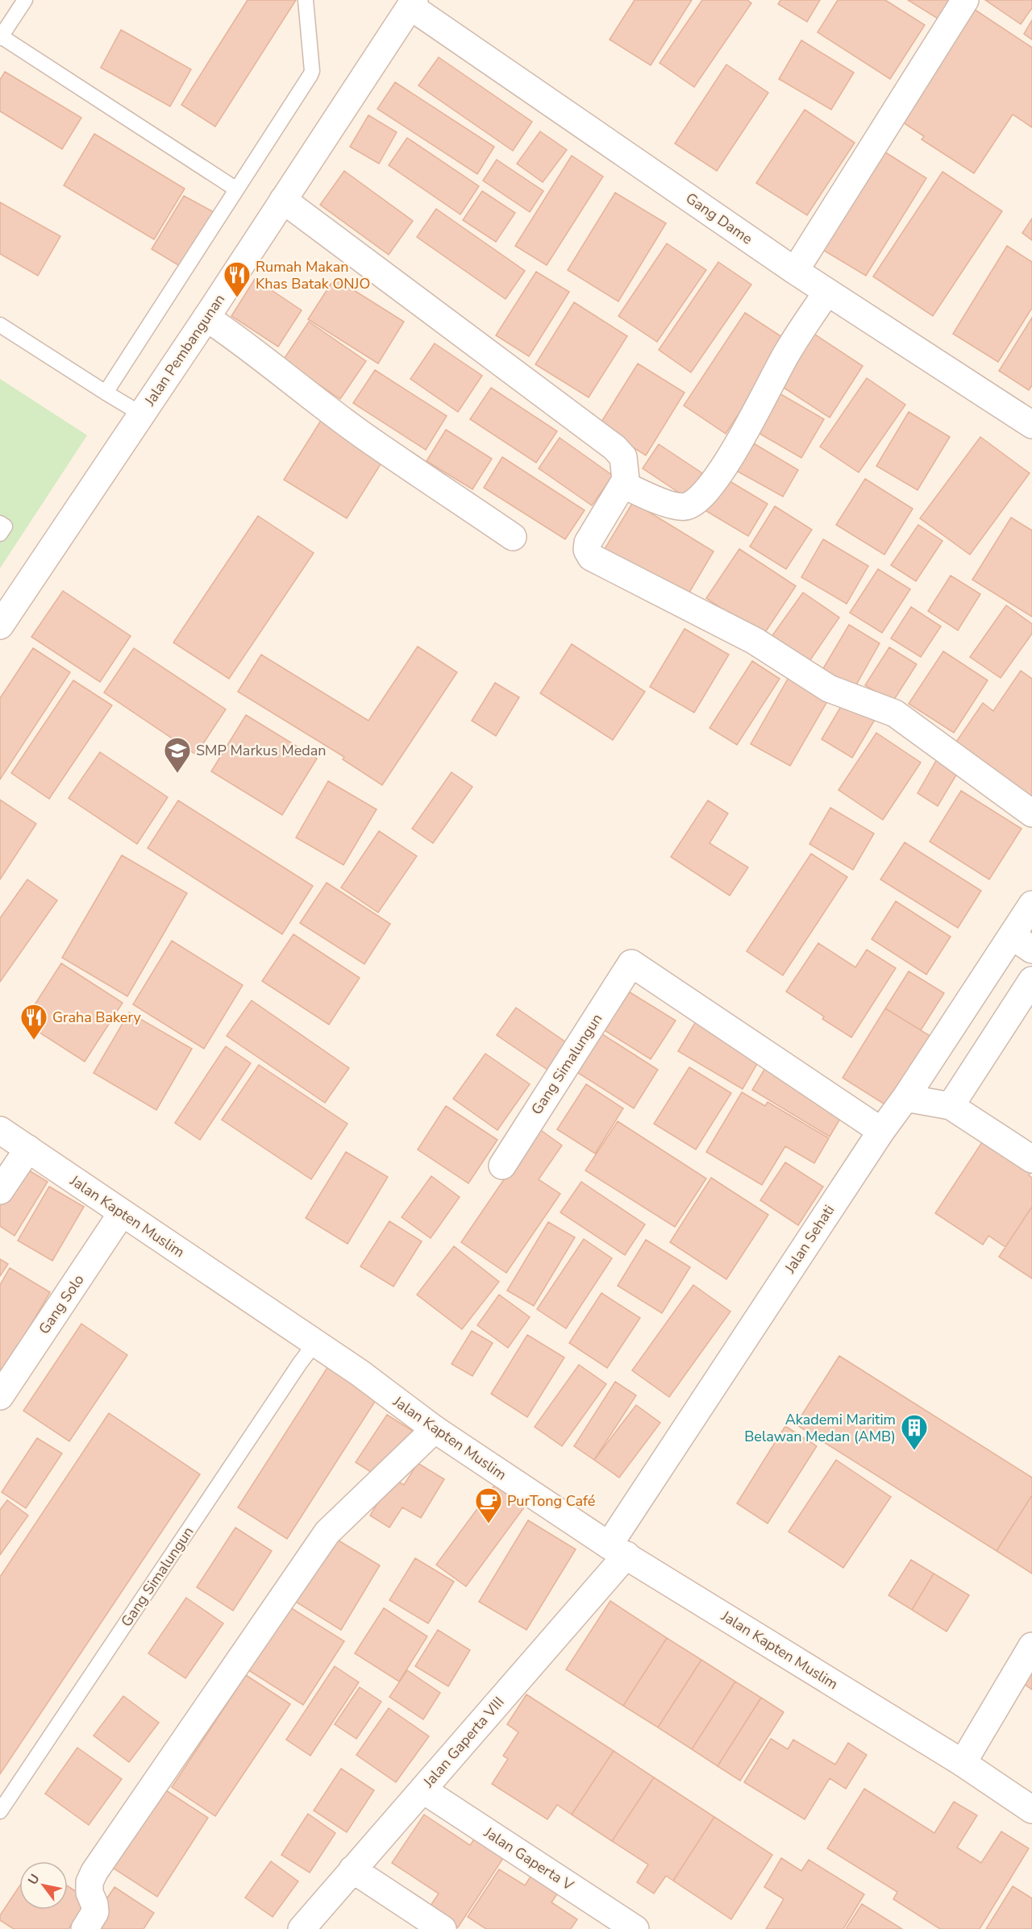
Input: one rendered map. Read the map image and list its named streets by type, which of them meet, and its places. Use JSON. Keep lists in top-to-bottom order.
{
  "streets": {
    "street": [
      "Gang Dame",
      "Jalan Pembangunan",
      "Gang Simalungun",
      "Jalan Kapten Muslim",
      "Jalan Sehati",
      "Gang Solo",
      "Jalan Gaperta VIII",
      "Jalan Gaperta V"
    ]
  },
  "crossings": [
    ["Gang Dame", "Jalan Pembangunan"],
    ["Gang Simalungun", "Jalan Kapten Muslim"],
    ["Gang Simalungun", "Jalan Sehati"],
    ["Jalan Kapten Muslim", "Jalan Sehati"],
    ["Jalan Kapten Muslim", "Gang Solo"],
    ["Jalan Kapten Muslim", "Jalan Gaperta VIII"],
    ["Jalan Sehati", "Jalan Gaperta VIII"],
    ["Jalan Gaperta VIII", "Jalan Gaperta V"]
  ],
  "places": {
    "restaurant": ["Rumah Makan Khas Batak ONJO", "Graha Bakery"],
    "school or university": ["SMP Markus Medan"],
    "building": ["Akademi Maritim Belawan Medan (AMB)"],
    "cafe": ["PurTong Café"]
  },
  "north": "top left"
}
